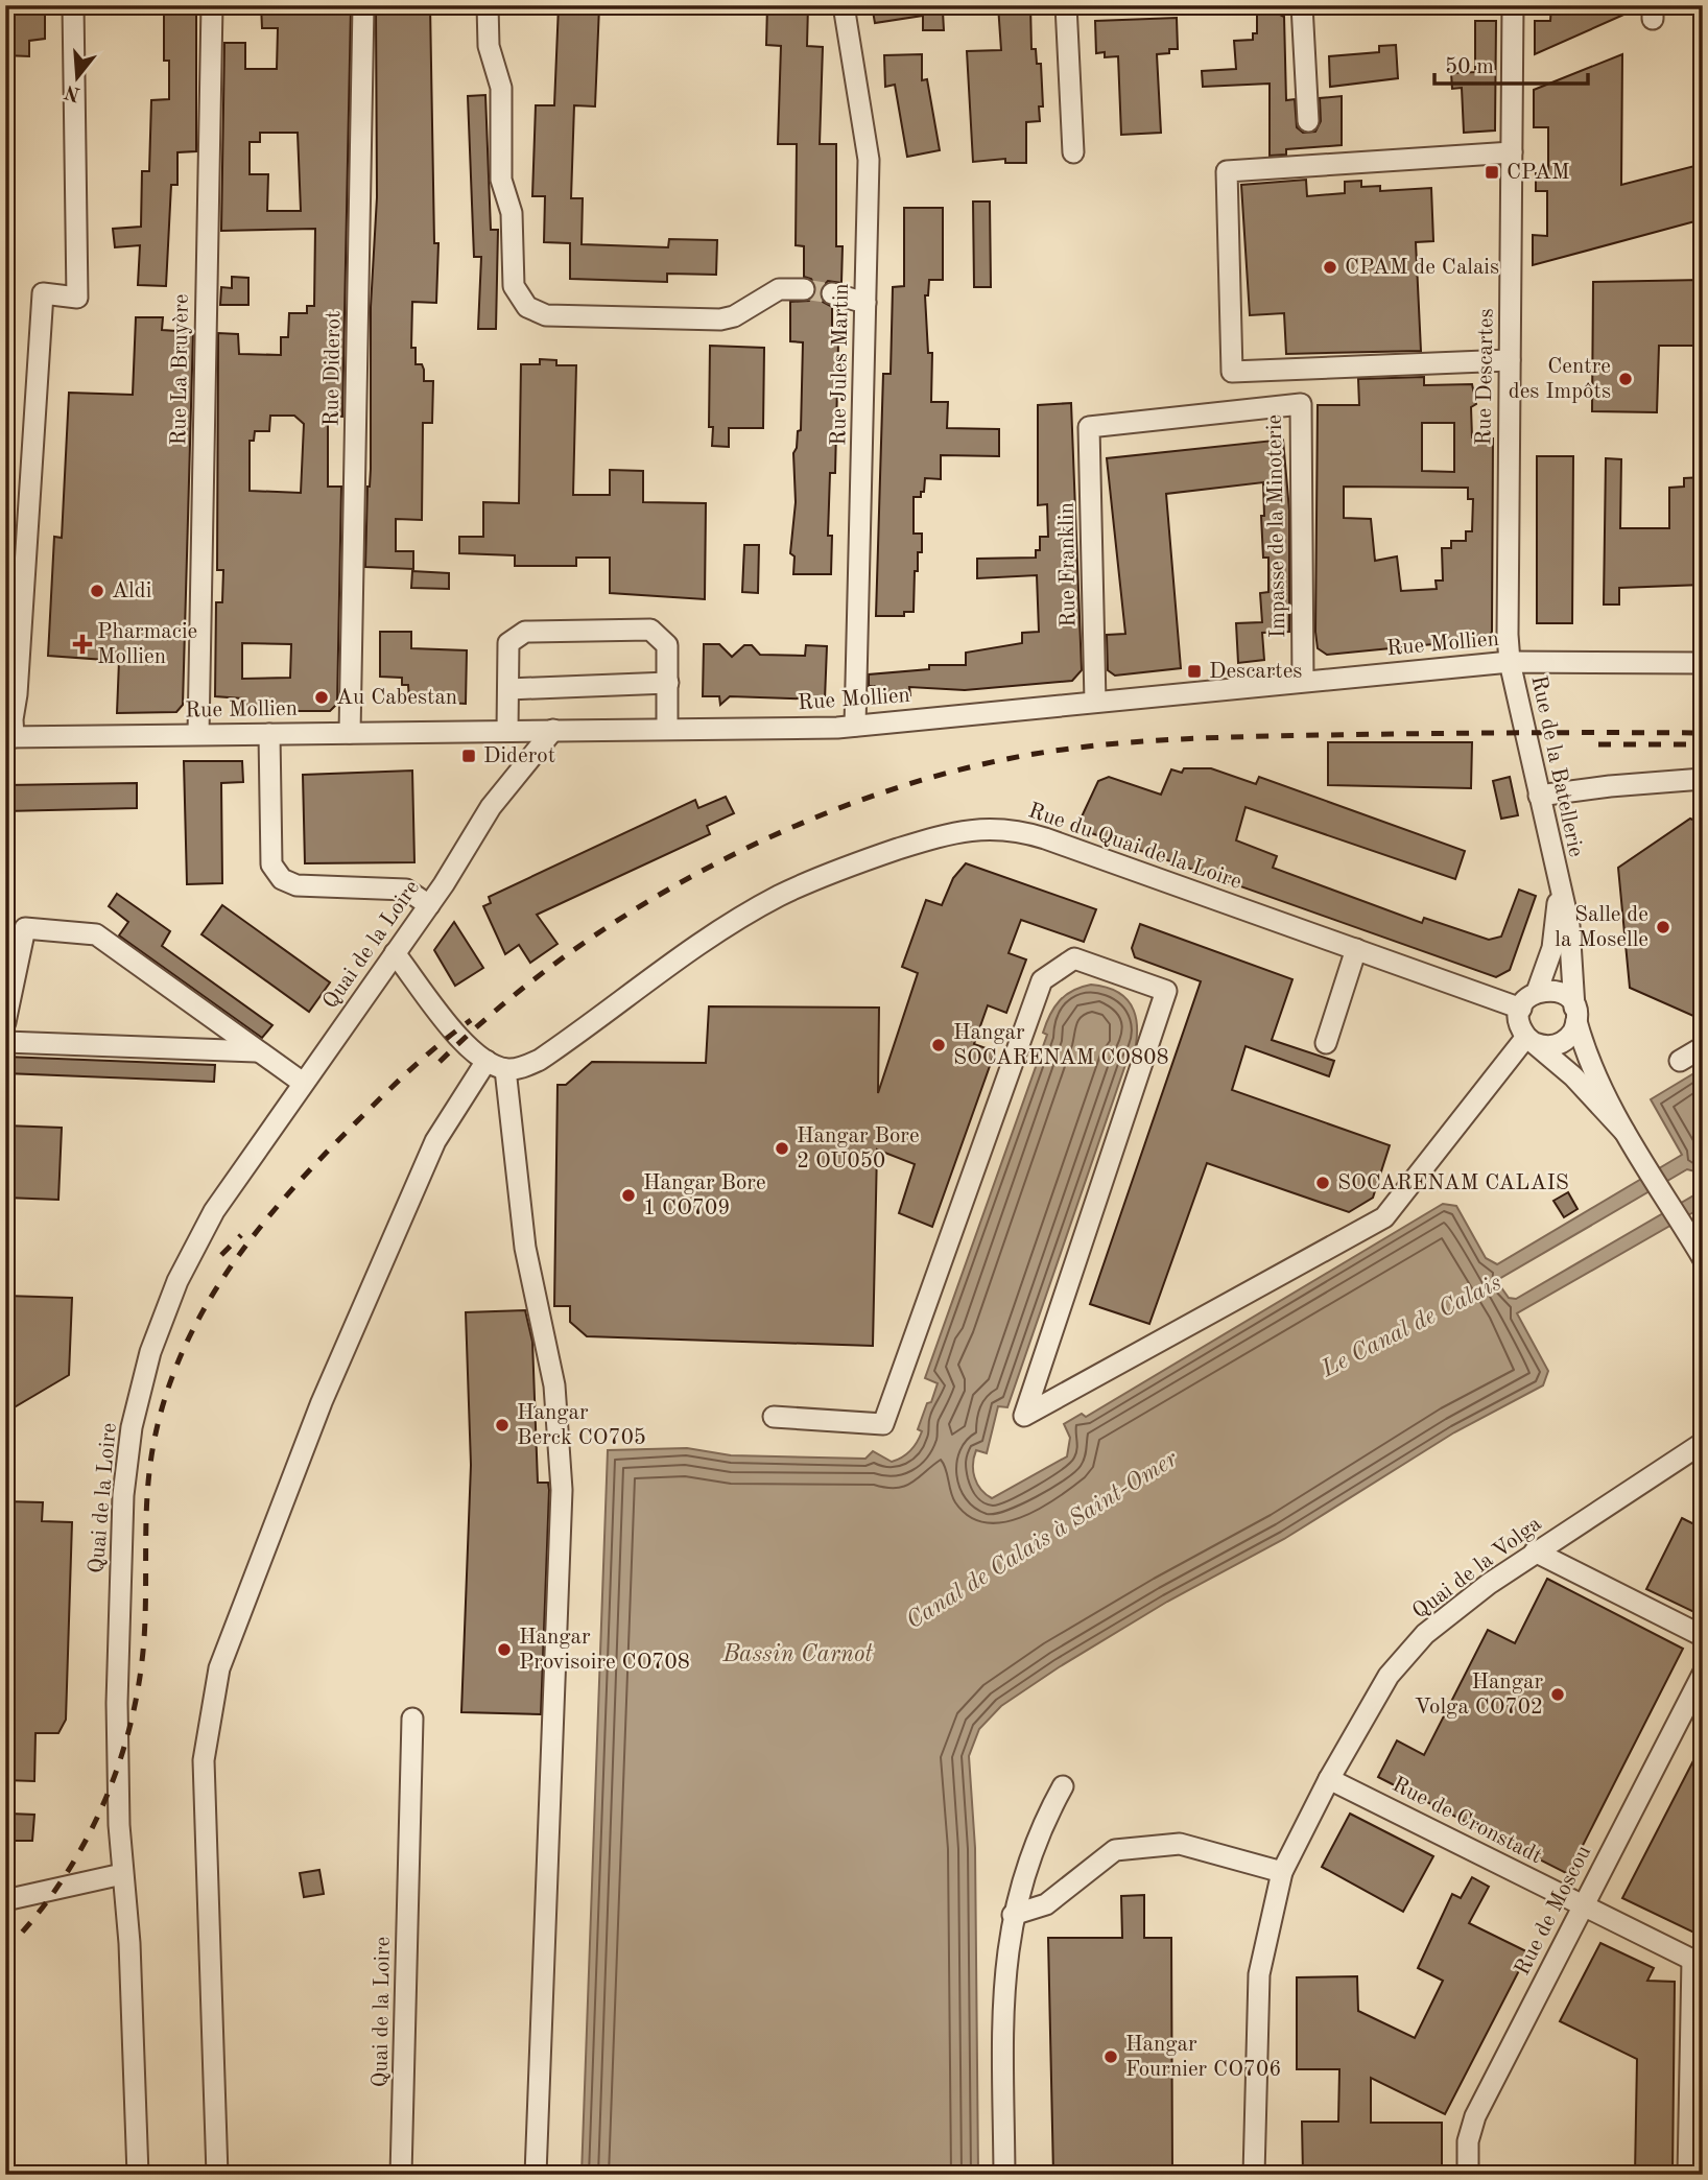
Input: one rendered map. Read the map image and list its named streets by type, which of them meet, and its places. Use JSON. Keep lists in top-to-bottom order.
{
  "streets": {
    "street": [
      "Rue Jules Martin",
      "Rue Diderot",
      "Rue La Bruyère",
      "Rue Descartes",
      "Impasse de la Minoterie",
      "Rue Franklin",
      "Rue Mollien",
      "Rue de la Batellerie",
      "Rue du Quai de la Loire",
      "Quai de la Loire",
      "Quai de la Volga",
      "Rue de Cronstadt",
      "Rue de Moscou"
    ]
  },
  "crossings": [
    ["Rue Jules Martin", "Rue Mollien"],
    ["Rue Diderot", "Rue Mollien"],
    ["Rue La Bruyère", "Rue Mollien"],
    ["Rue Descartes", "Rue Mollien"],
    ["Rue Descartes", "Rue de la Batellerie"],
    ["Impasse de la Minoterie", "Rue Franklin"],
    ["Impasse de la Minoterie", "Rue Mollien"],
    ["Rue Franklin", "Rue Mollien"],
    ["Rue Mollien", "Rue de la Batellerie"],
    ["Rue Mollien", "Quai de la Loire"],
    ["Rue de la Batellerie", "Rue du Quai de la Loire"],
    ["Quai de la Volga", "Rue de Cronstadt"],
    ["Rue de Cronstadt", "Rue de Moscou"]
  ],
  "water": ["Le Canal de Calais", "Canal de Calais à Saint-Omer", "Bassin Carnot"],
  "places": {
    "transit": ["CPAM", "Descartes", "Diderot"],
    "other": [
      "CPAM de Calais",
      "Centre des Impôts",
      "Aldi",
      "Au Cabestan",
      "Salle de la Moselle",
      "Hangar SOCARENAM CO808",
      "Hangar Bore 2 OU050",
      "SOCARENAM CALAIS",
      "Hangar Bore 1 CO709",
      "Hangar Berck CO705",
      "Hangar Provisoire CO708",
      "Hangar Volga CO702",
      "Hangar Fournier CO706"
    ],
    "health": ["Pharmacie Mollien"]
  },
  "scale_bar": "50 m",
  "north": "bottom"
}
